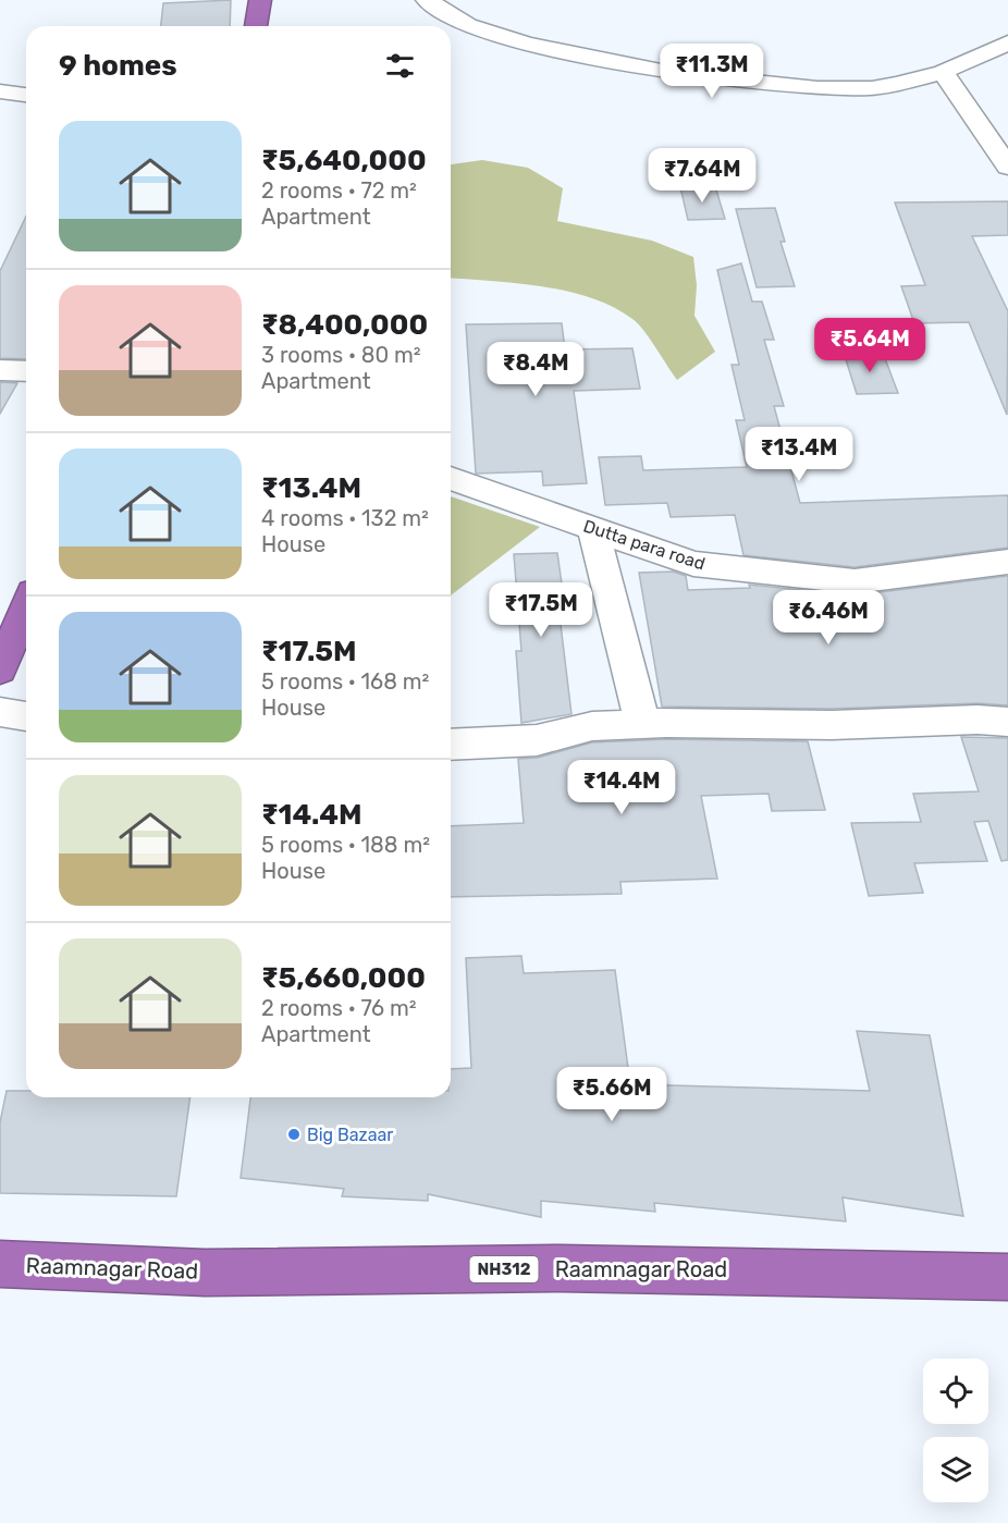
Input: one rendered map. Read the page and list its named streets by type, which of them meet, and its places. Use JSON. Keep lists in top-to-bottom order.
{
  "streets": {
    "highway": ["Raamnagar Road", "NH312"],
    "street": ["Dutta para road"]
  },
  "places": ["Big Bazaar"],
  "page": {
    "heading": "9 homes",
    "price": [
      "₹11.3M",
      "₹7.64M",
      "₹5.64M",
      "₹8.4M",
      "₹13.4M",
      "₹17.5M",
      "₹6.46M",
      "₹14.4M",
      "₹5.66M"
    ],
    "list": [
      {
        "name": "₹5,640,000",
        "note": "2 rooms · 72 m² · Apartment"
      },
      {
        "name": "₹8,400,000",
        "note": "3 rooms · 80 m² · Apartment"
      },
      {
        "name": "₹13.4M",
        "note": "4 rooms · 132 m² · House"
      },
      {
        "name": "₹17.5M",
        "note": "5 rooms · 168 m² · House"
      },
      {
        "name": "₹14.4M",
        "note": "5 rooms · 188 m² · House"
      },
      {
        "name": "₹5,660,000",
        "note": "2 rooms · 76 m² · Apartment"
      }
    ]
  }
}
